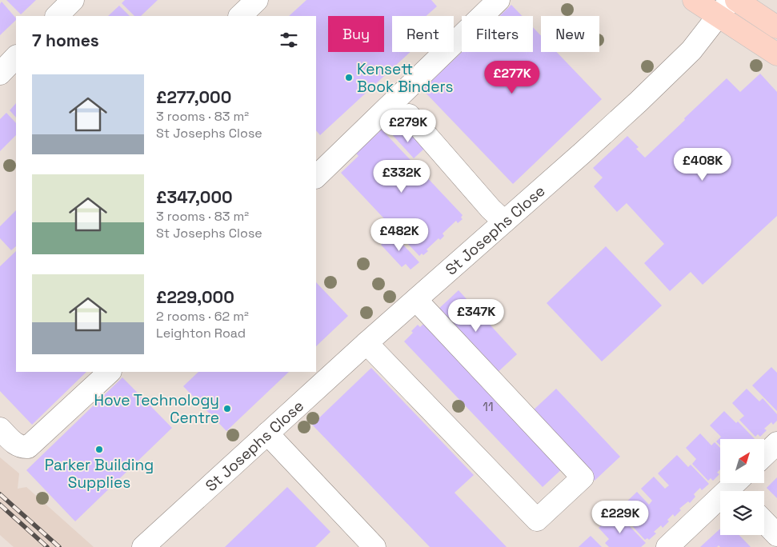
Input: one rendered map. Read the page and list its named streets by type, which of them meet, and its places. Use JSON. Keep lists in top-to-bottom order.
{
  "streets": {
    "street": ["St Josephs Close"]
  },
  "places": ["Kensett Book Binders", "Hove Technology Centre", "Parker Building Supplies"],
  "house_numbers": ["11"],
  "north": "top right",
  "page": {
    "chip": [
      "Buy",
      "Rent",
      "Filters",
      "New"
    ],
    "heading": "7 homes",
    "price": [
      "£277K",
      "£279K",
      "£408K",
      "£332K",
      "£482K",
      "£347K",
      "£229K"
    ],
    "list": [
      {
        "name": "£277,000",
        "note": "3 rooms · 83 m² · St Josephs Close"
      },
      {
        "name": "£347,000",
        "note": "3 rooms · 83 m² · St Josephs Close"
      },
      {
        "name": "£229,000",
        "note": "2 rooms · 62 m² · Leighton Road"
      }
    ]
  }
}
